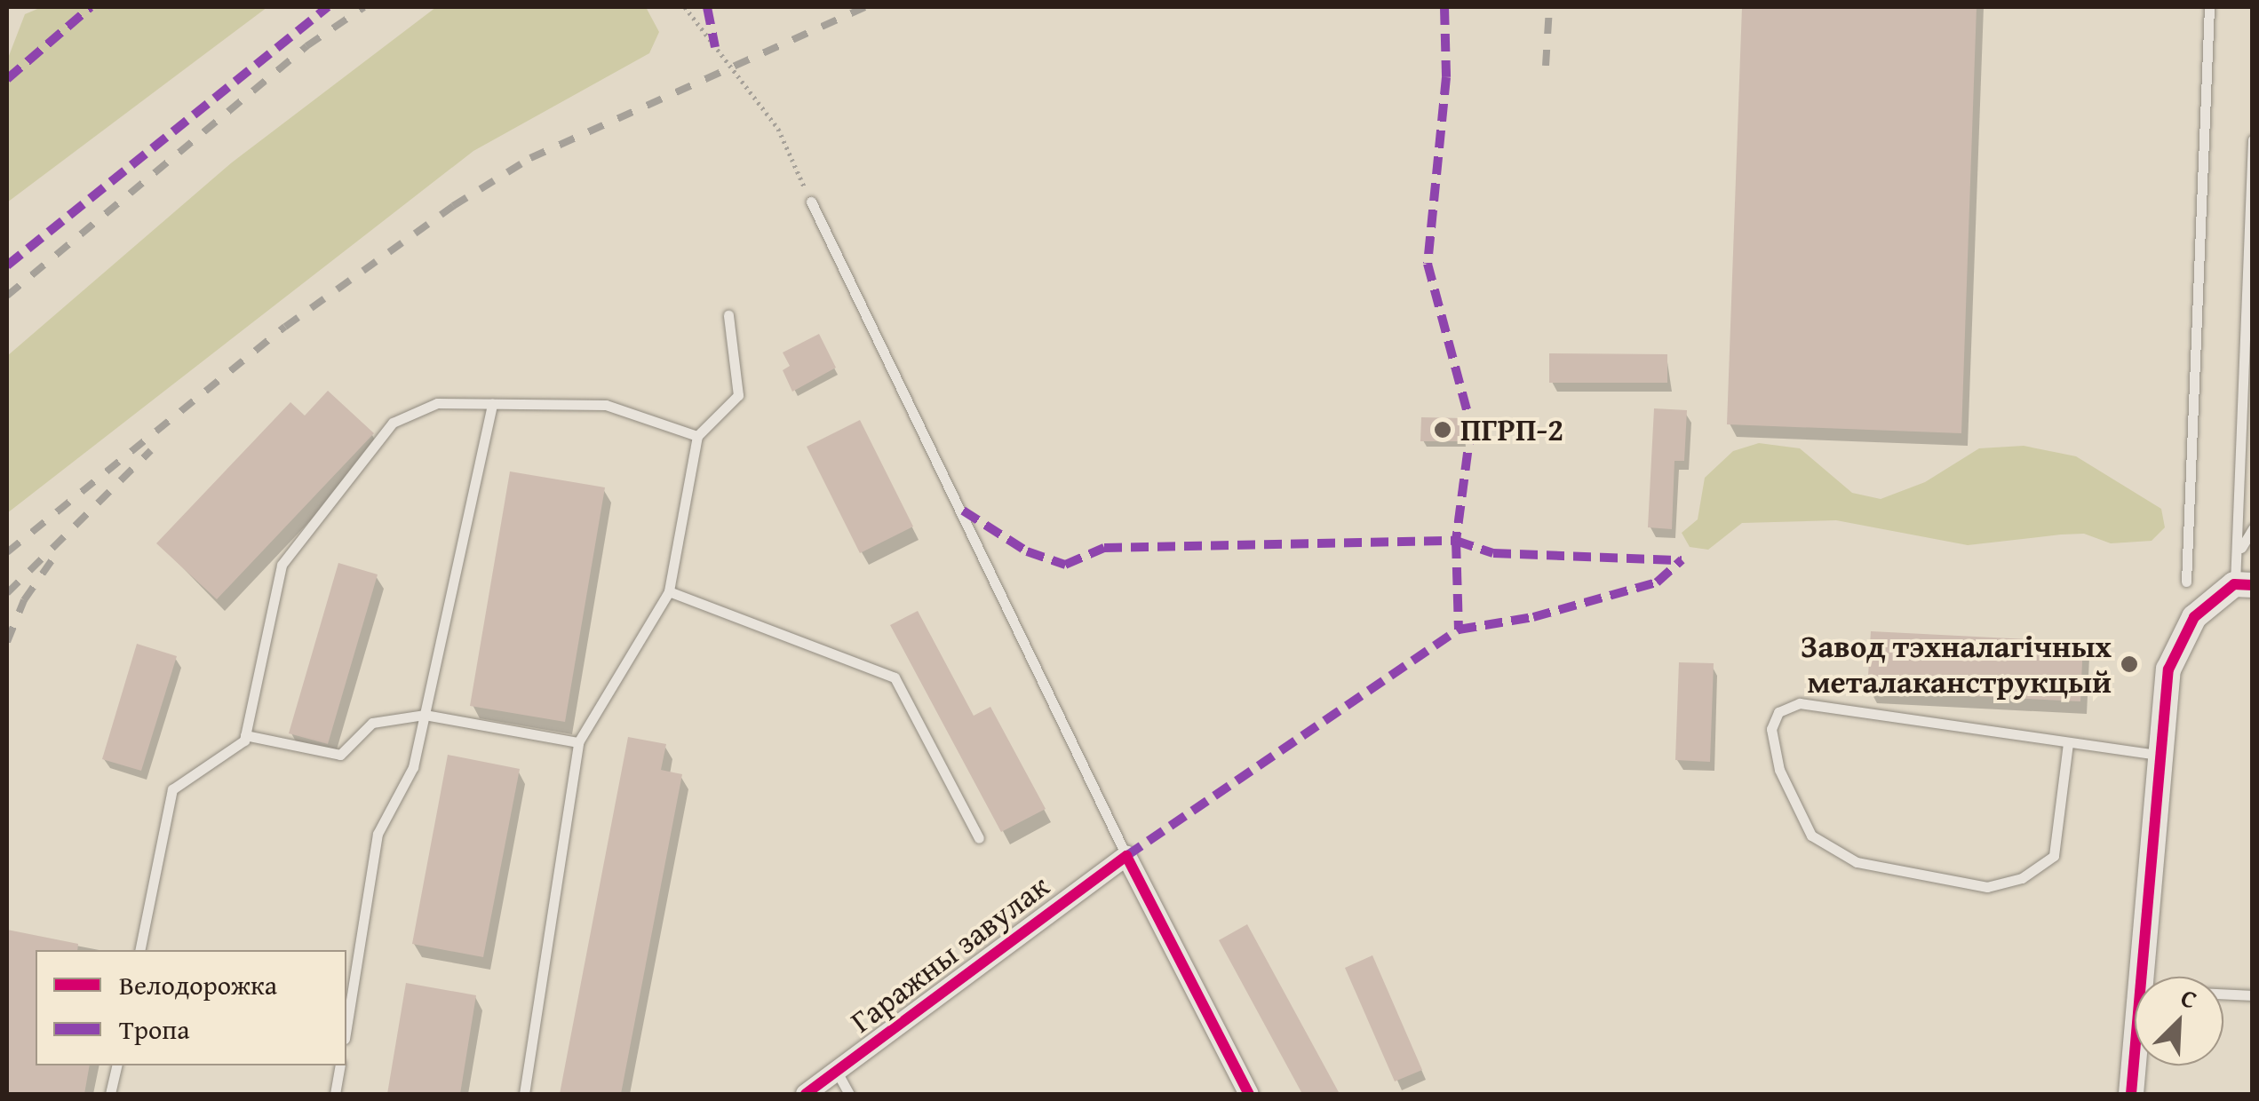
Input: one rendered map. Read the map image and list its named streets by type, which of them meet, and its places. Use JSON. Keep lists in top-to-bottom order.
{
  "streets": {
    "street": ["Гаражны завулак"]
  },
  "places": ["ПГРП-2", "Завод тэхналагічных металаканструкцый"],
  "legend": ["Велодорожка", "Тропа"],
  "north": "top right"
}
